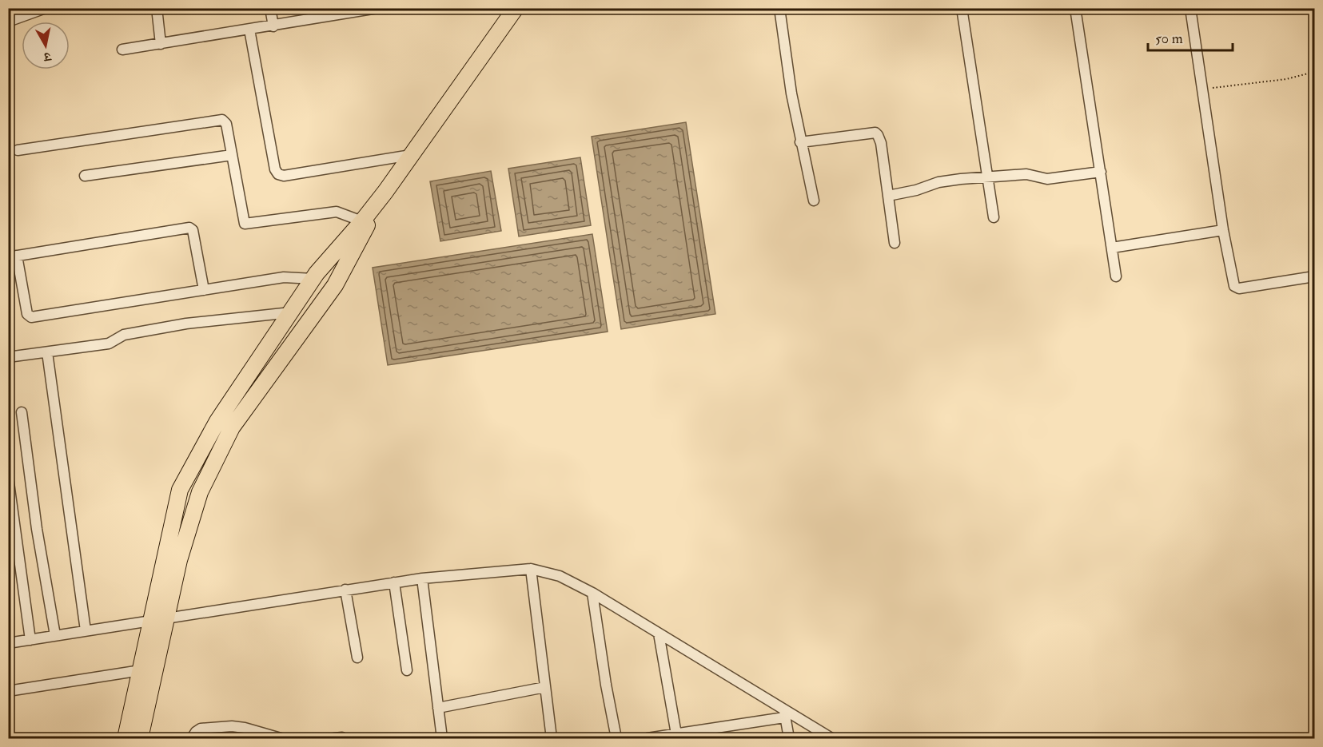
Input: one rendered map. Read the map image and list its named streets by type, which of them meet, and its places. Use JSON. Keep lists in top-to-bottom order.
{
  "scale_bar": "50 m",
  "north": "bottom"
}
